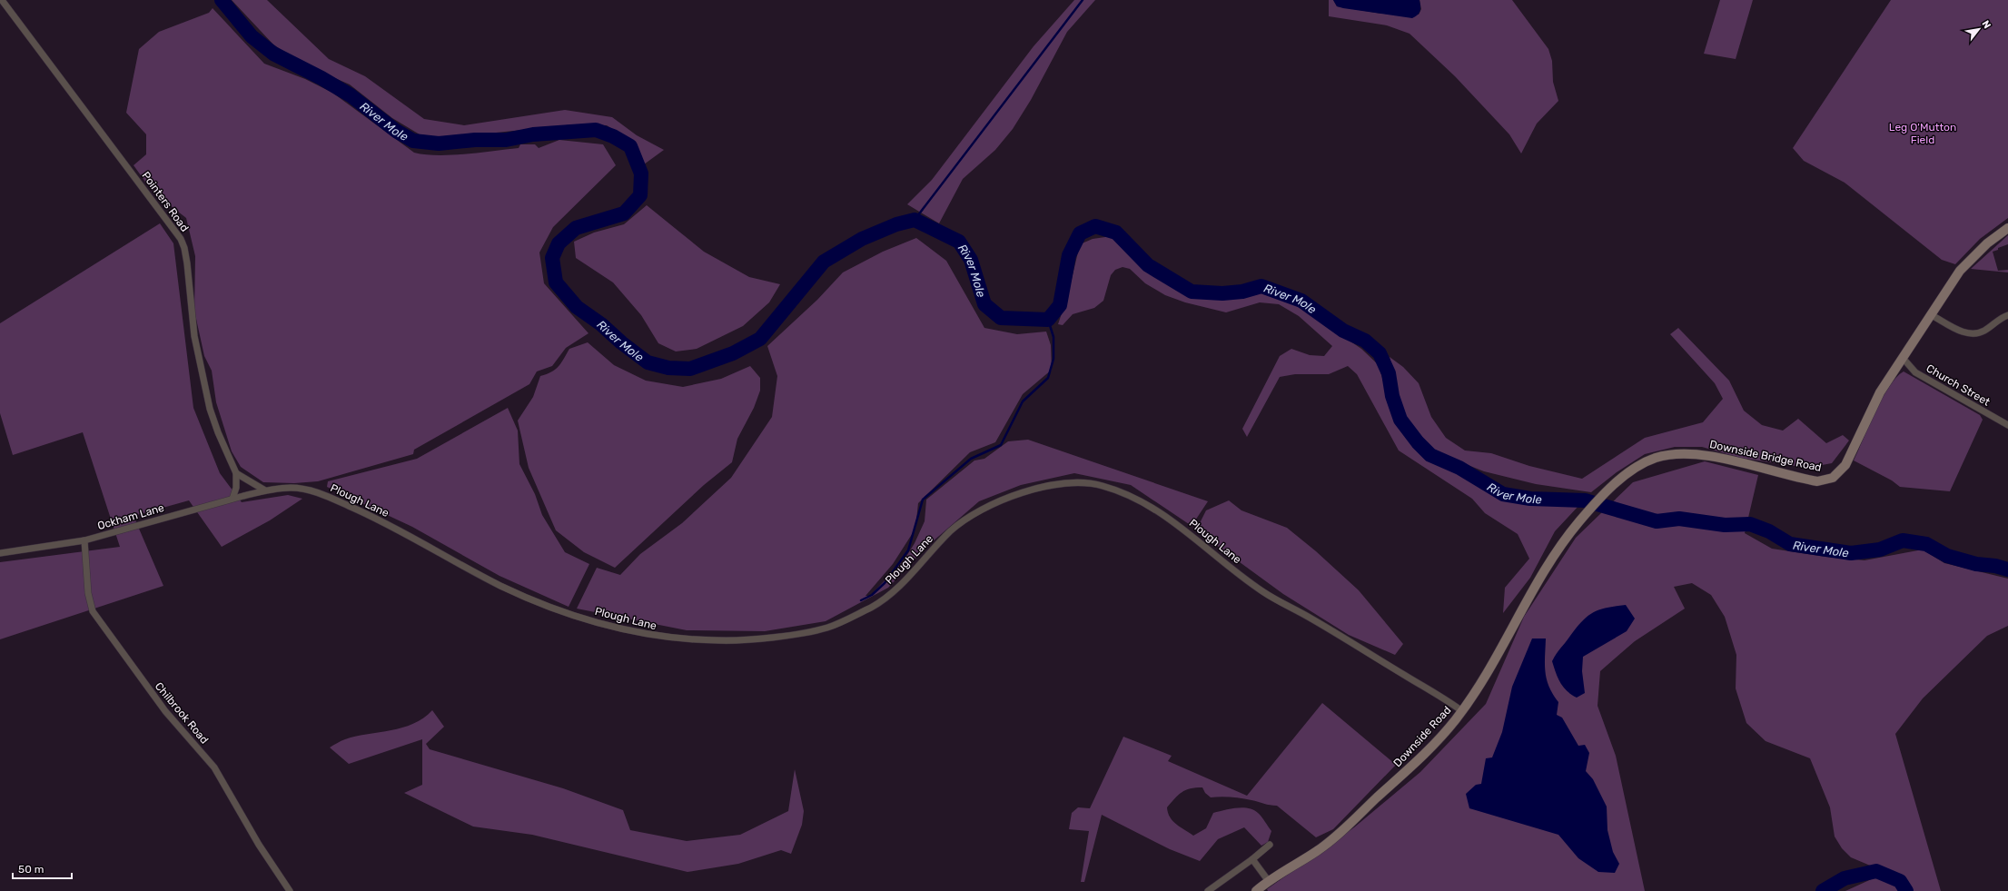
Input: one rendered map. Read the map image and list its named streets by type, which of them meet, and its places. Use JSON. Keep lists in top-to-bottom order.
{
  "streets": {
    "street": [
      "Pointers Road",
      "Church Street",
      "Downside Bridge Road",
      "Plough Lane",
      "Ockham Lane",
      "Chilbrook Road",
      "Downside Road"
    ]
  },
  "crossings": [
    ["Church Street", "Downside Bridge Road"],
    ["Downside Bridge Road", "Downside Road"],
    ["Plough Lane", "Ockham Lane"],
    ["Plough Lane", "Downside Road"],
    ["Ockham Lane", "Chilbrook Road"]
  ],
  "water": ["River Mole"],
  "parks": ["Leg O'Mutton Field"],
  "scale_bar": "50 m",
  "north": "top right"
}
